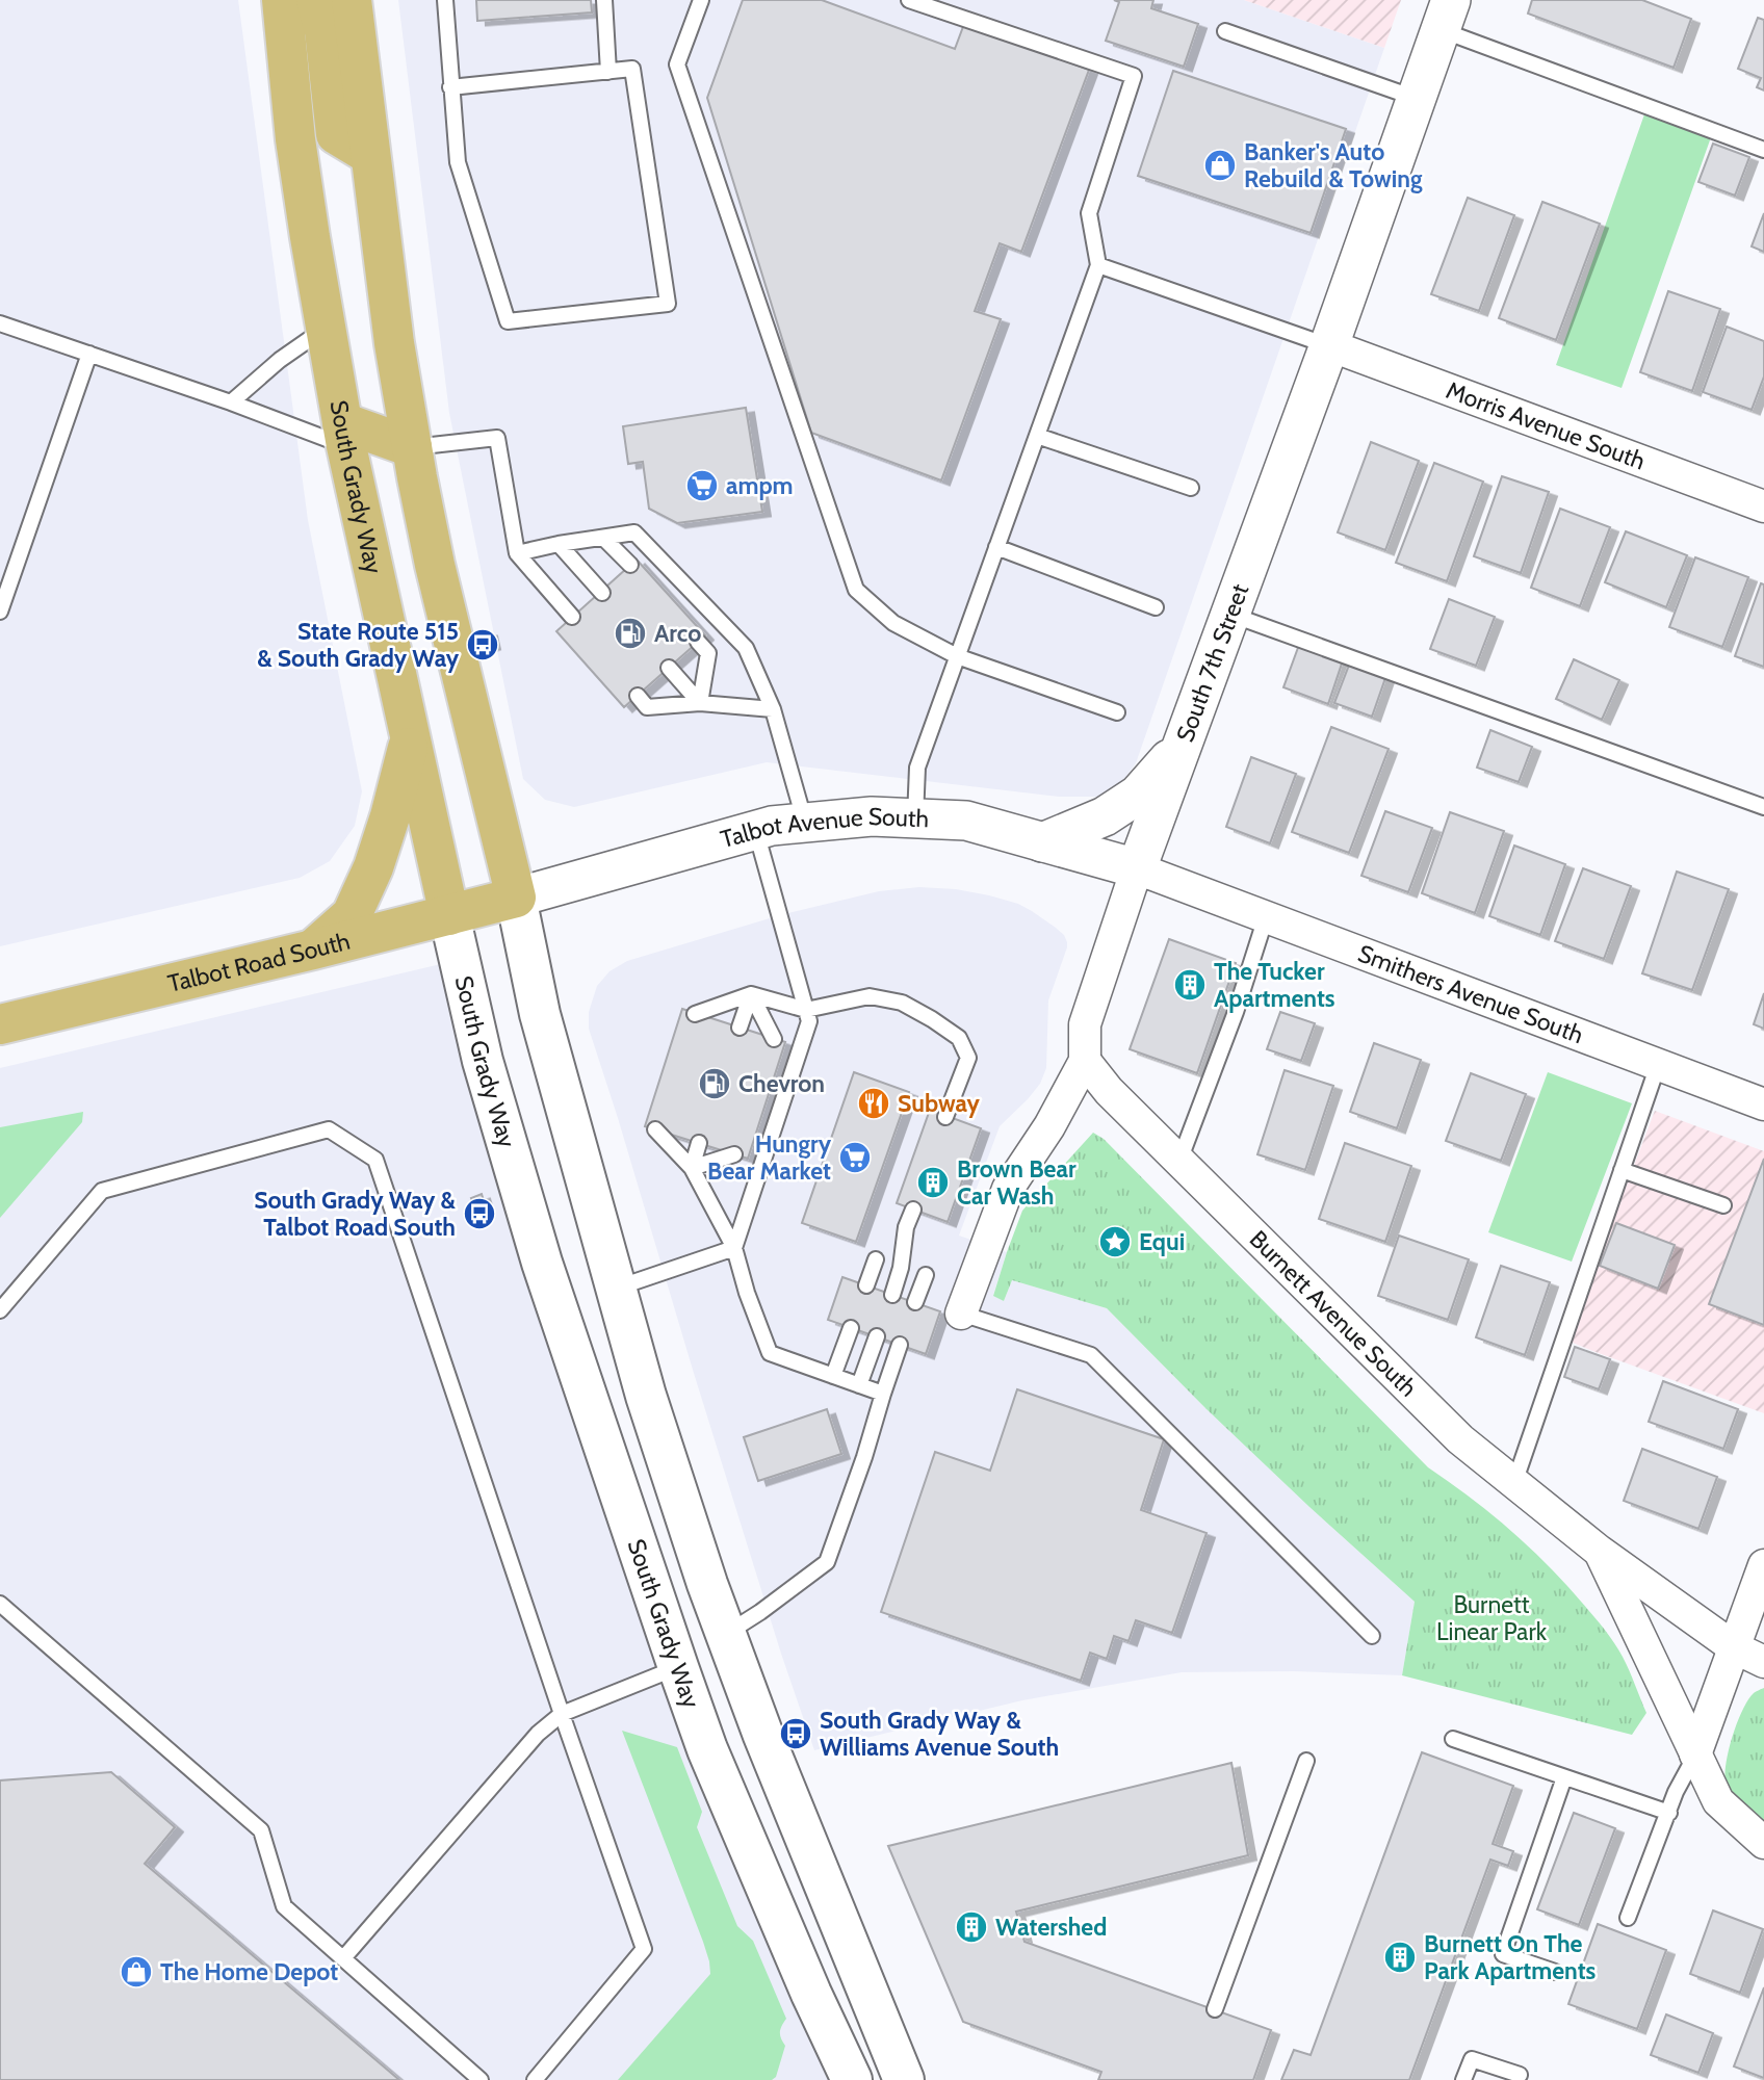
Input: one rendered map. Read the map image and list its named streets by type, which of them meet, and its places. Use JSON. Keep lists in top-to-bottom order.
{
  "streets": {
    "main road": ["South Grady Way", "Talbot Road South"],
    "street": [
      "Morris Avenue South",
      "South 7th Street",
      "Talbot Avenue South",
      "Smithers Avenue South",
      "Burnett Avenue South"
    ]
  },
  "crossings": [
    ["Morris Avenue South", "South 7th Street"],
    ["South Grady Way", "Talbot Road South"],
    ["South 7th Street", "Talbot Avenue South"],
    ["South 7th Street", "Smithers Avenue South"],
    ["South 7th Street", "Burnett Avenue South"],
    ["Talbot Avenue South", "Talbot Road South"],
    ["Talbot Avenue South", "Smithers Avenue South"]
  ],
  "parks": ["Burnett Linear Park"],
  "places": {
    "shop": ["Banker's Auto Rebuild & Towing", "The Home Depot"],
    "supermarket": ["ampm", "Hungry Bear Market"],
    "fuel station": ["Arco", "Chevron"],
    "bus stop": ["State Route 515 & South Grady Way", "South Grady Way & Talbot Road South", "South Grady Way & Williams Avenue South"],
    "building": [
      "The Tucker Apartments",
      "Brown Bear Car Wash",
      "Watershed",
      "Burnett On The Park Apartments"
    ],
    "restaurant": ["Subway"],
    "place": ["Equi"]
  }
}
